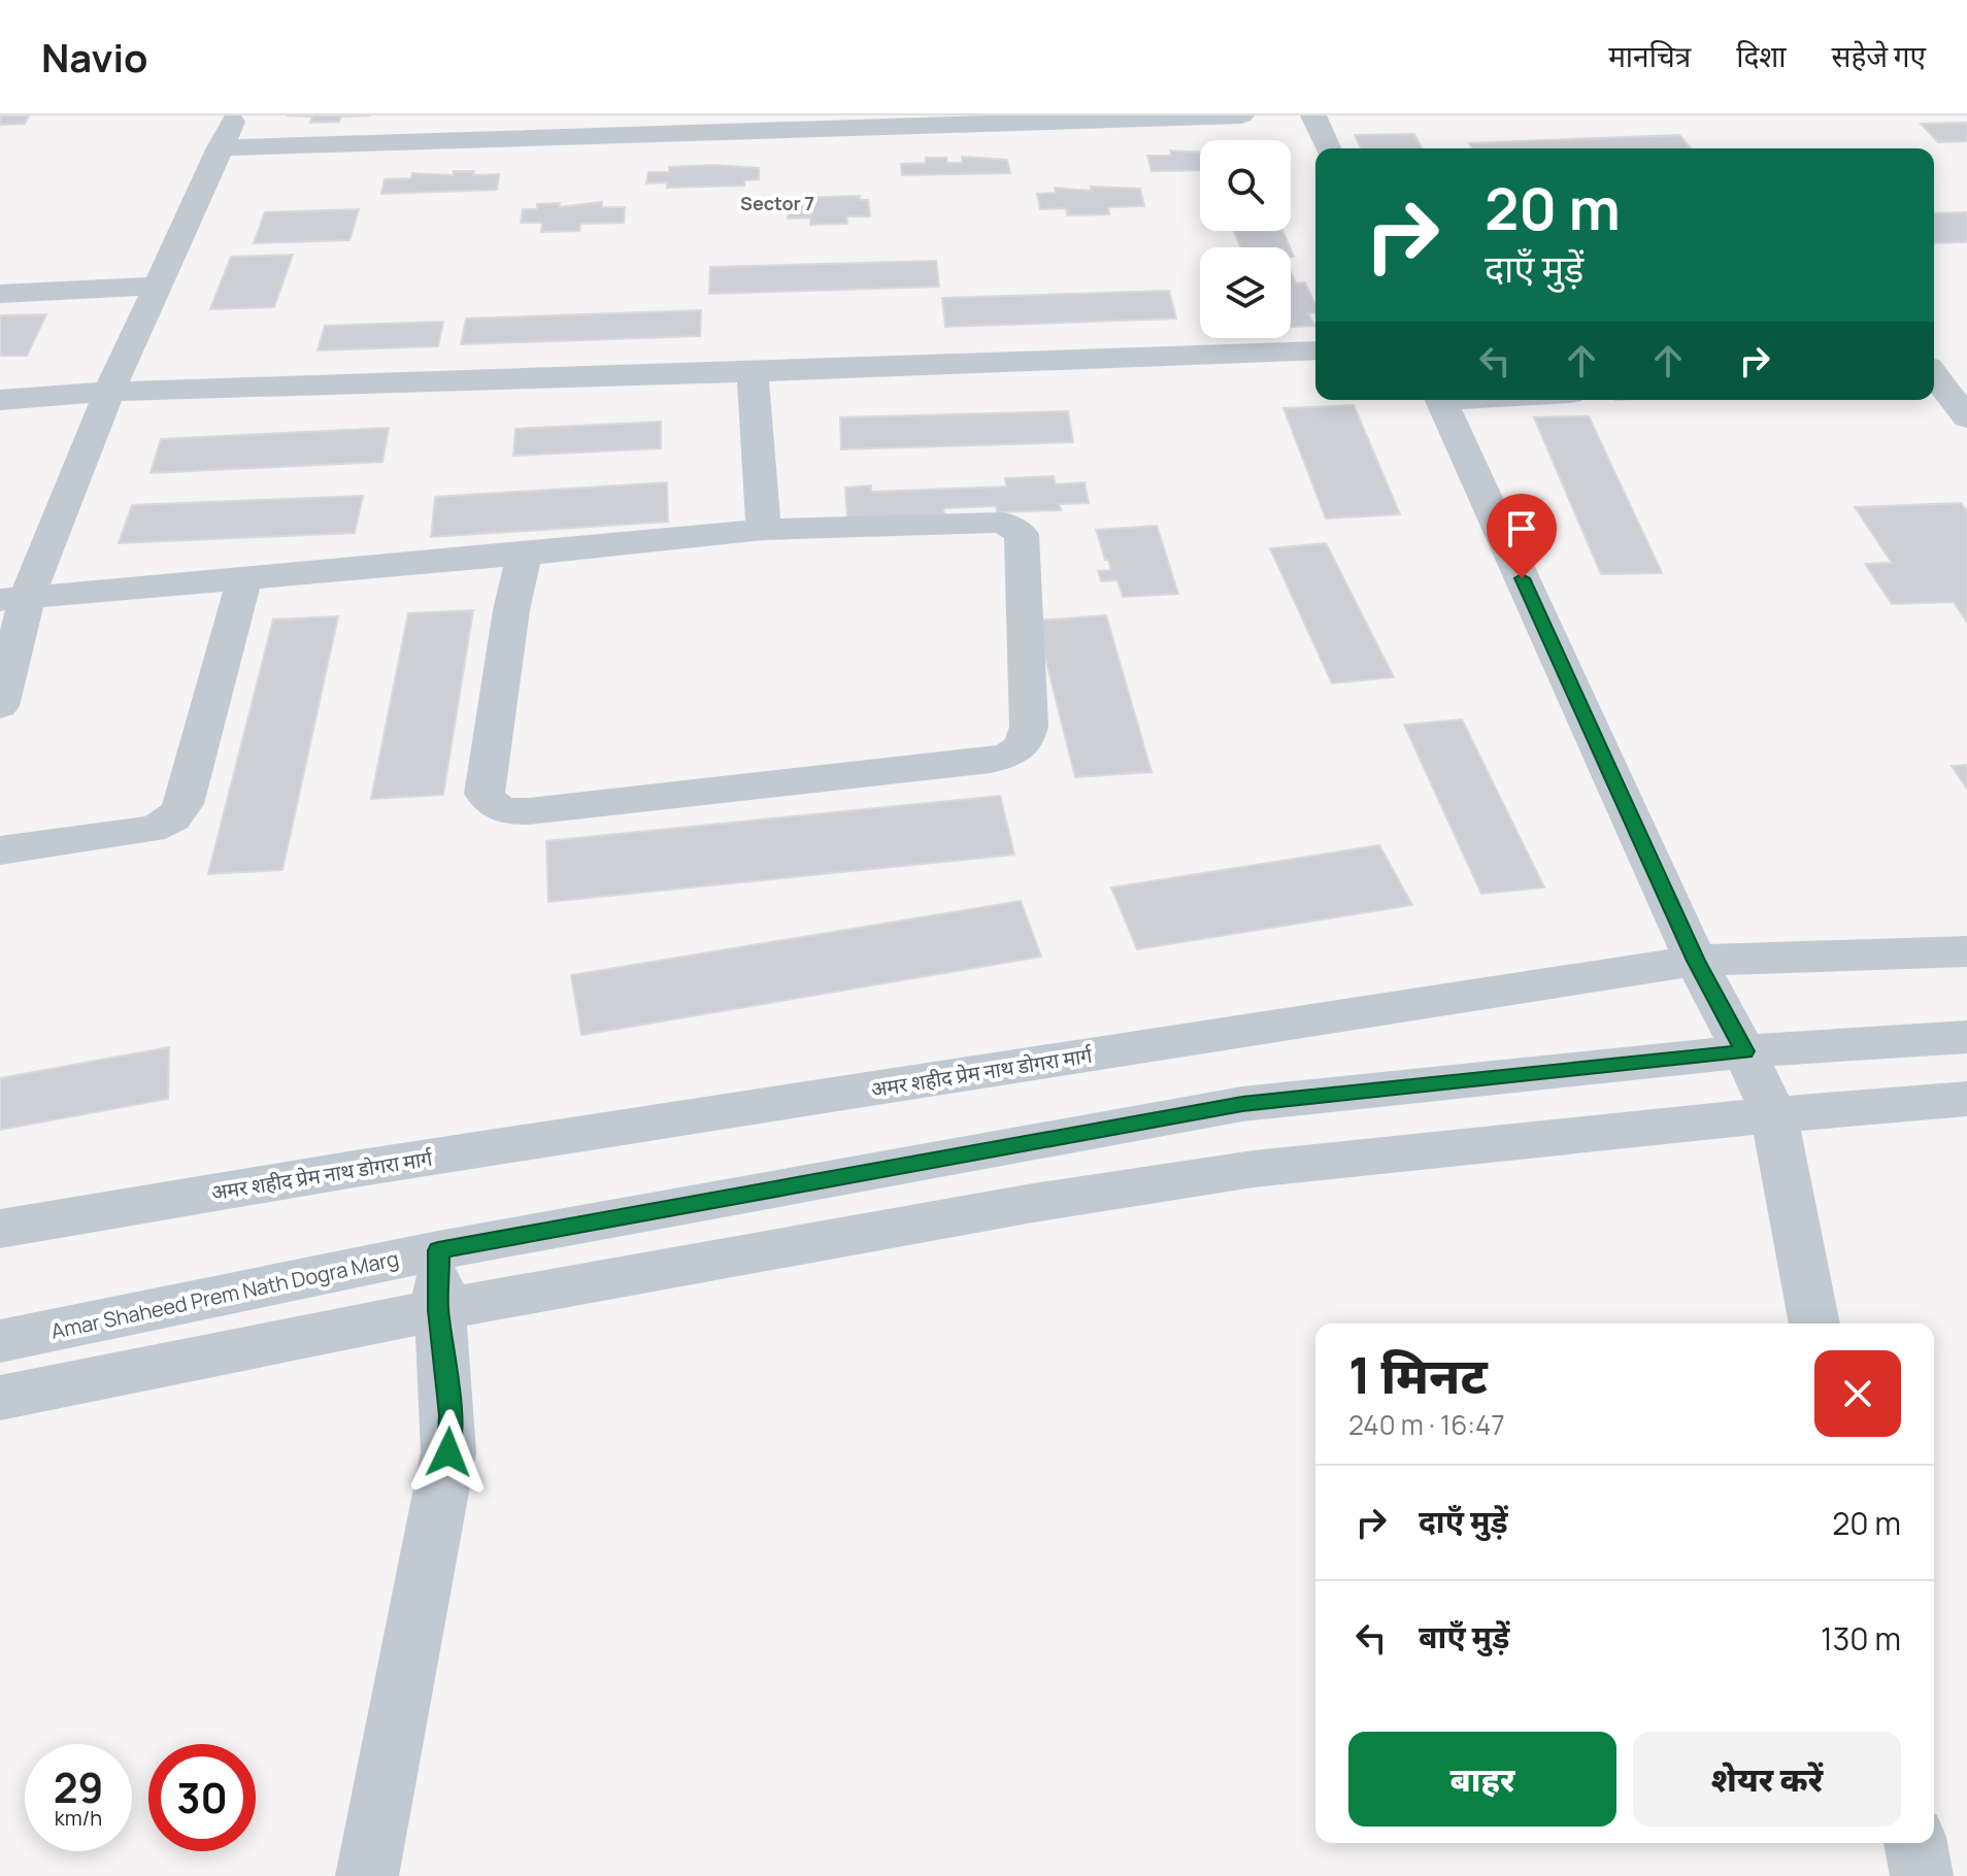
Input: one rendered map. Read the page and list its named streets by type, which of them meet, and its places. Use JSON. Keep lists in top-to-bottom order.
{
  "streets": {
    "street": ["अमर शहीद प्रेम नाथ डोगरा मार्ग", "Amar Shaheed Prem Nath Dogra Marg"]
  },
  "districts": ["Sector 7"],
  "page": {
    "header": "Navio",
    "nav": ["मानचित्र", "दिशा", "सहेजे गए"],
    "turn": ["20 m", "दाएँ मुड़ें"],
    "heading": ["1 मिनट", "240 m · 16:47"],
    "list": [
      {
        "name": "दाएँ मुड़ें",
        "value": "20 m"
      },
      {
        "name": "बाएँ मुड़ें",
        "value": "130 m"
      }
    ],
    "buttons": ["बाहर", "शेयर करें"],
    "speed": "29 km/h",
    "limit": "30"
  }
}
